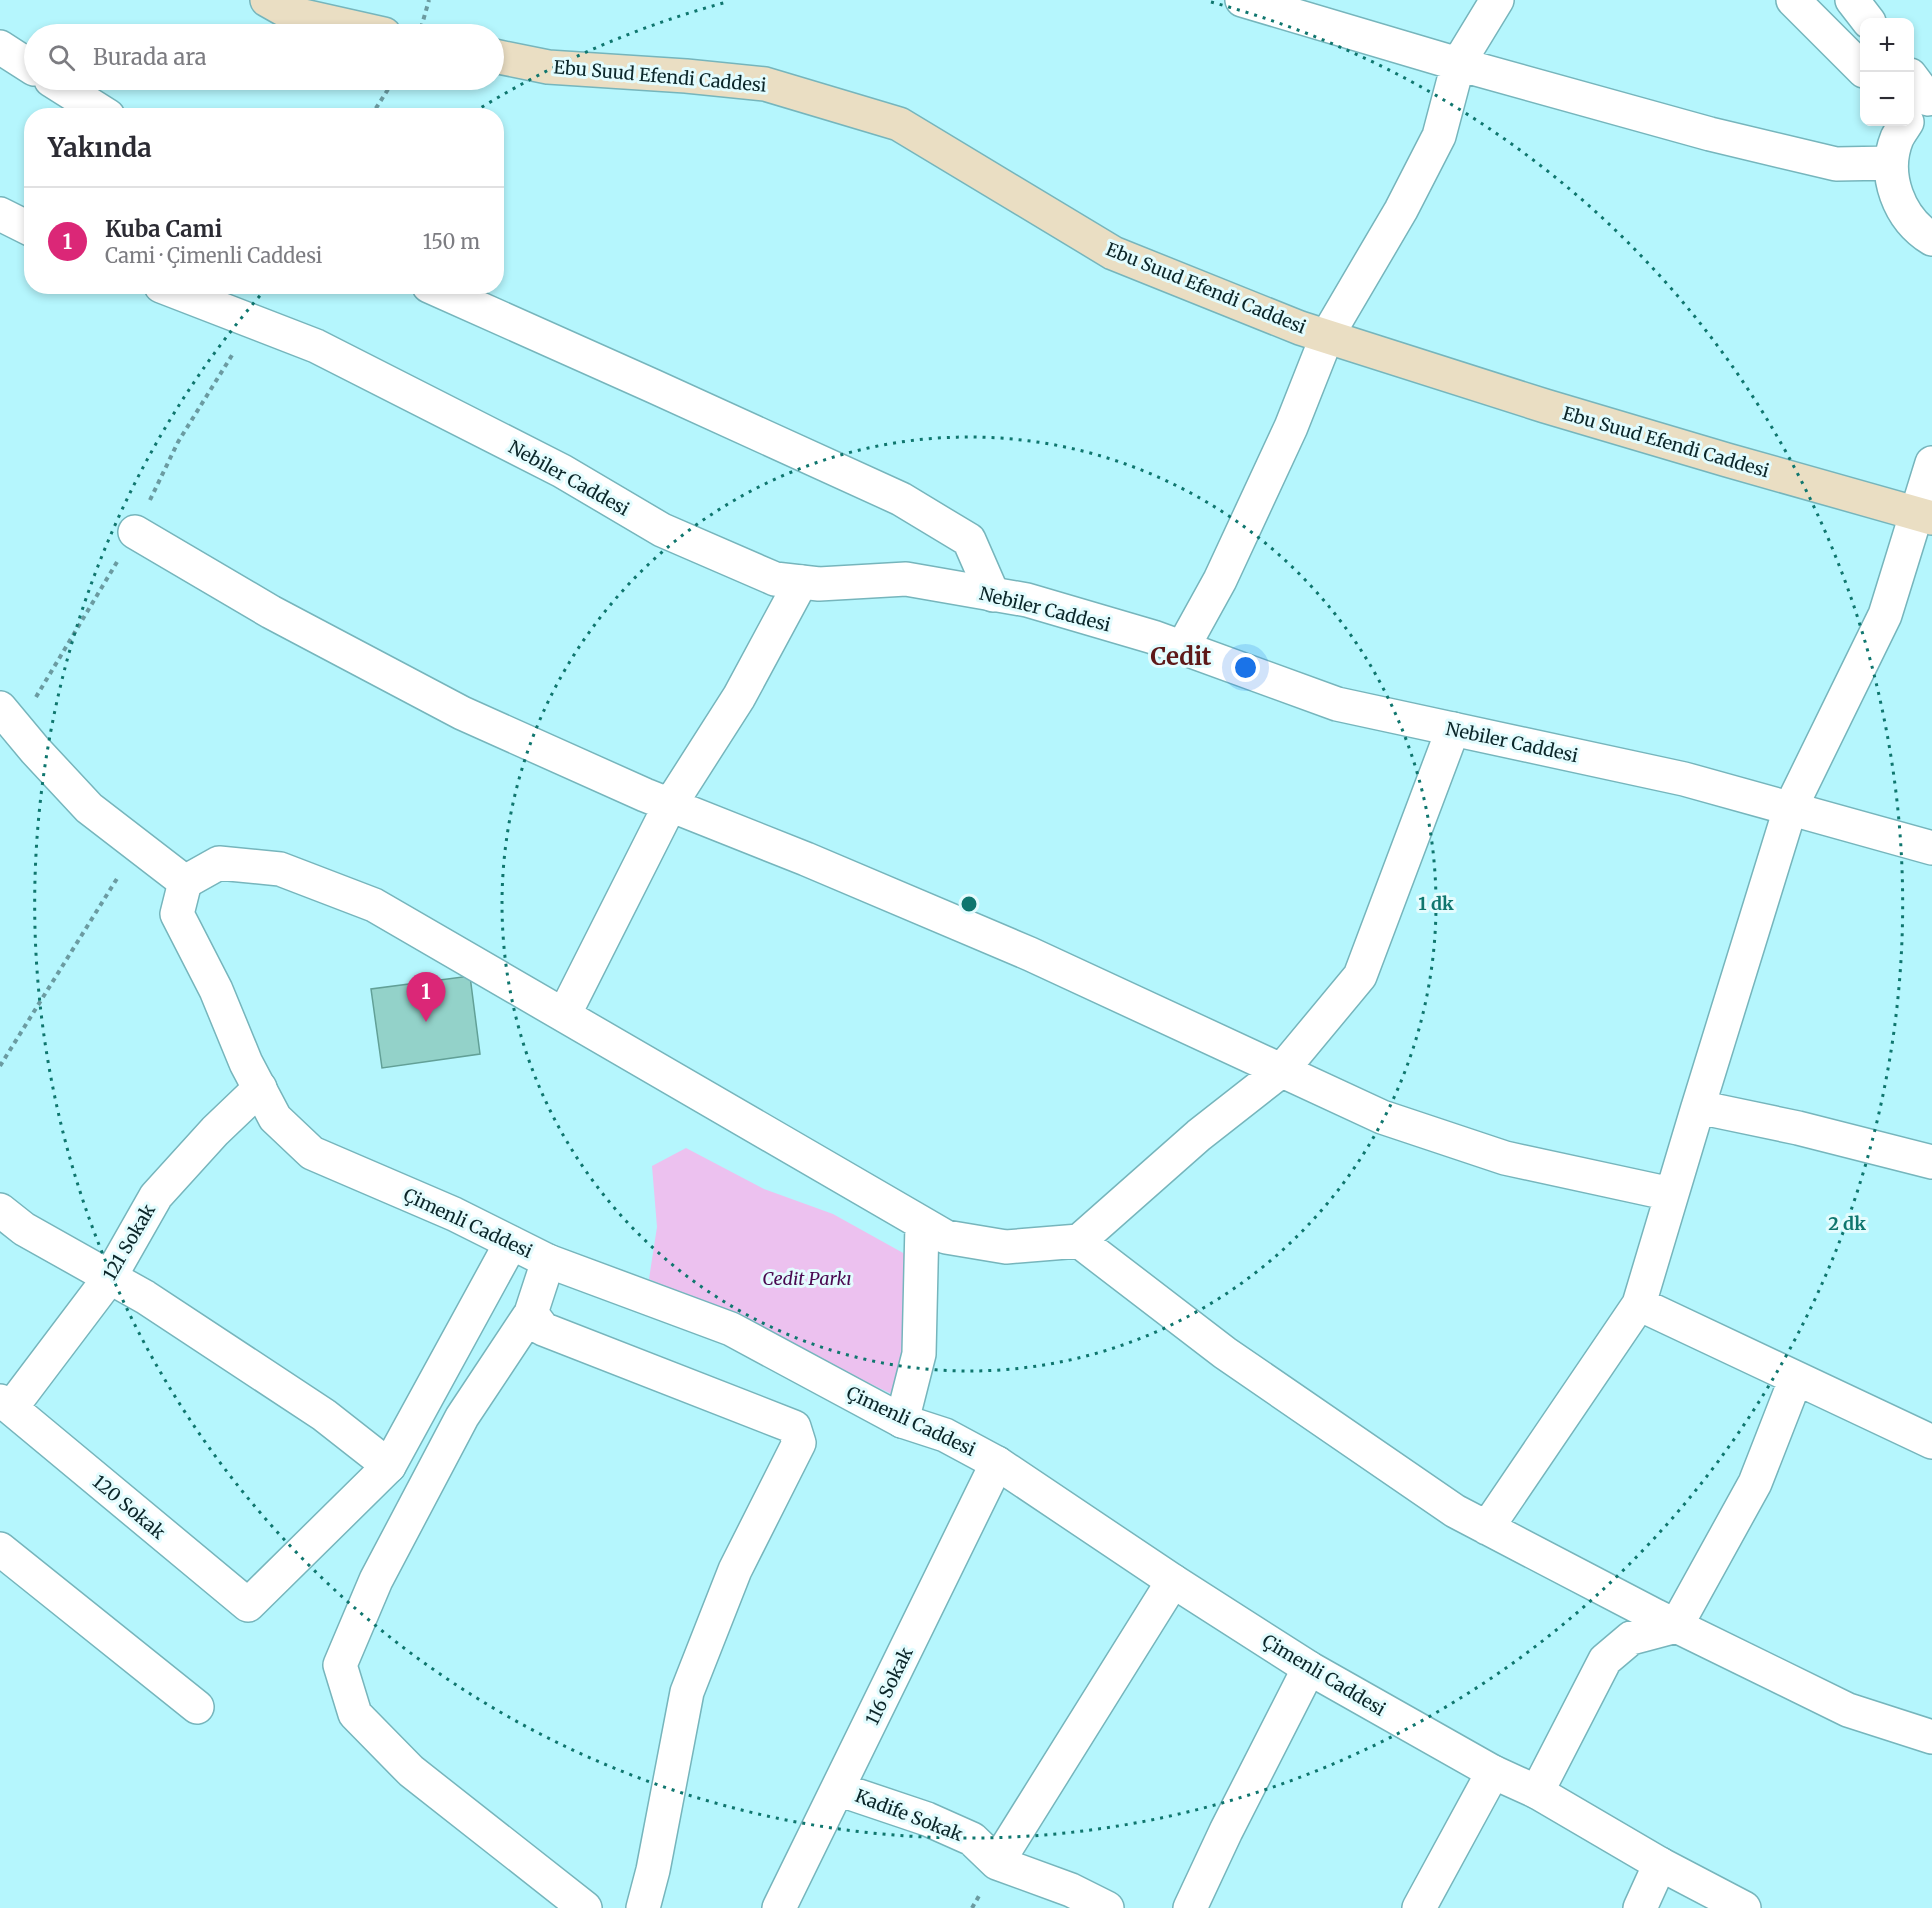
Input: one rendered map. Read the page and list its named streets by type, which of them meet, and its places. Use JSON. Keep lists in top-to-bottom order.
{
  "streets": {
    "main road": ["Ebu Suud Efendi Caddesi"],
    "street": [
      "Nebiler Caddesi",
      "Çimenli Caddesi",
      "121 Sokak",
      "120 Sokak",
      "116 Sokak",
      "Kadife Sokak"
    ]
  },
  "crossings": [
    ["Çimenli Caddesi", "121 Sokak"],
    ["Çimenli Caddesi", "116 Sokak"],
    ["121 Sokak", "120 Sokak"],
    ["116 Sokak", "Kadife Sokak"]
  ],
  "districts": ["Cedit"],
  "parks": ["Cedit Parkı"],
  "page": {
    "map_buttons": ["+", "−"],
    "search": "Burada ara",
    "heading": "Yakında",
    "list": [
      {
        "mark": "1",
        "name": "Kuba Cami",
        "note": "Cami · Çimenli Caddesi",
        "value": "150 m"
      }
    ],
    "pins": "1"
  },
  "rings": ["1 dk", "2 dk"]
}
